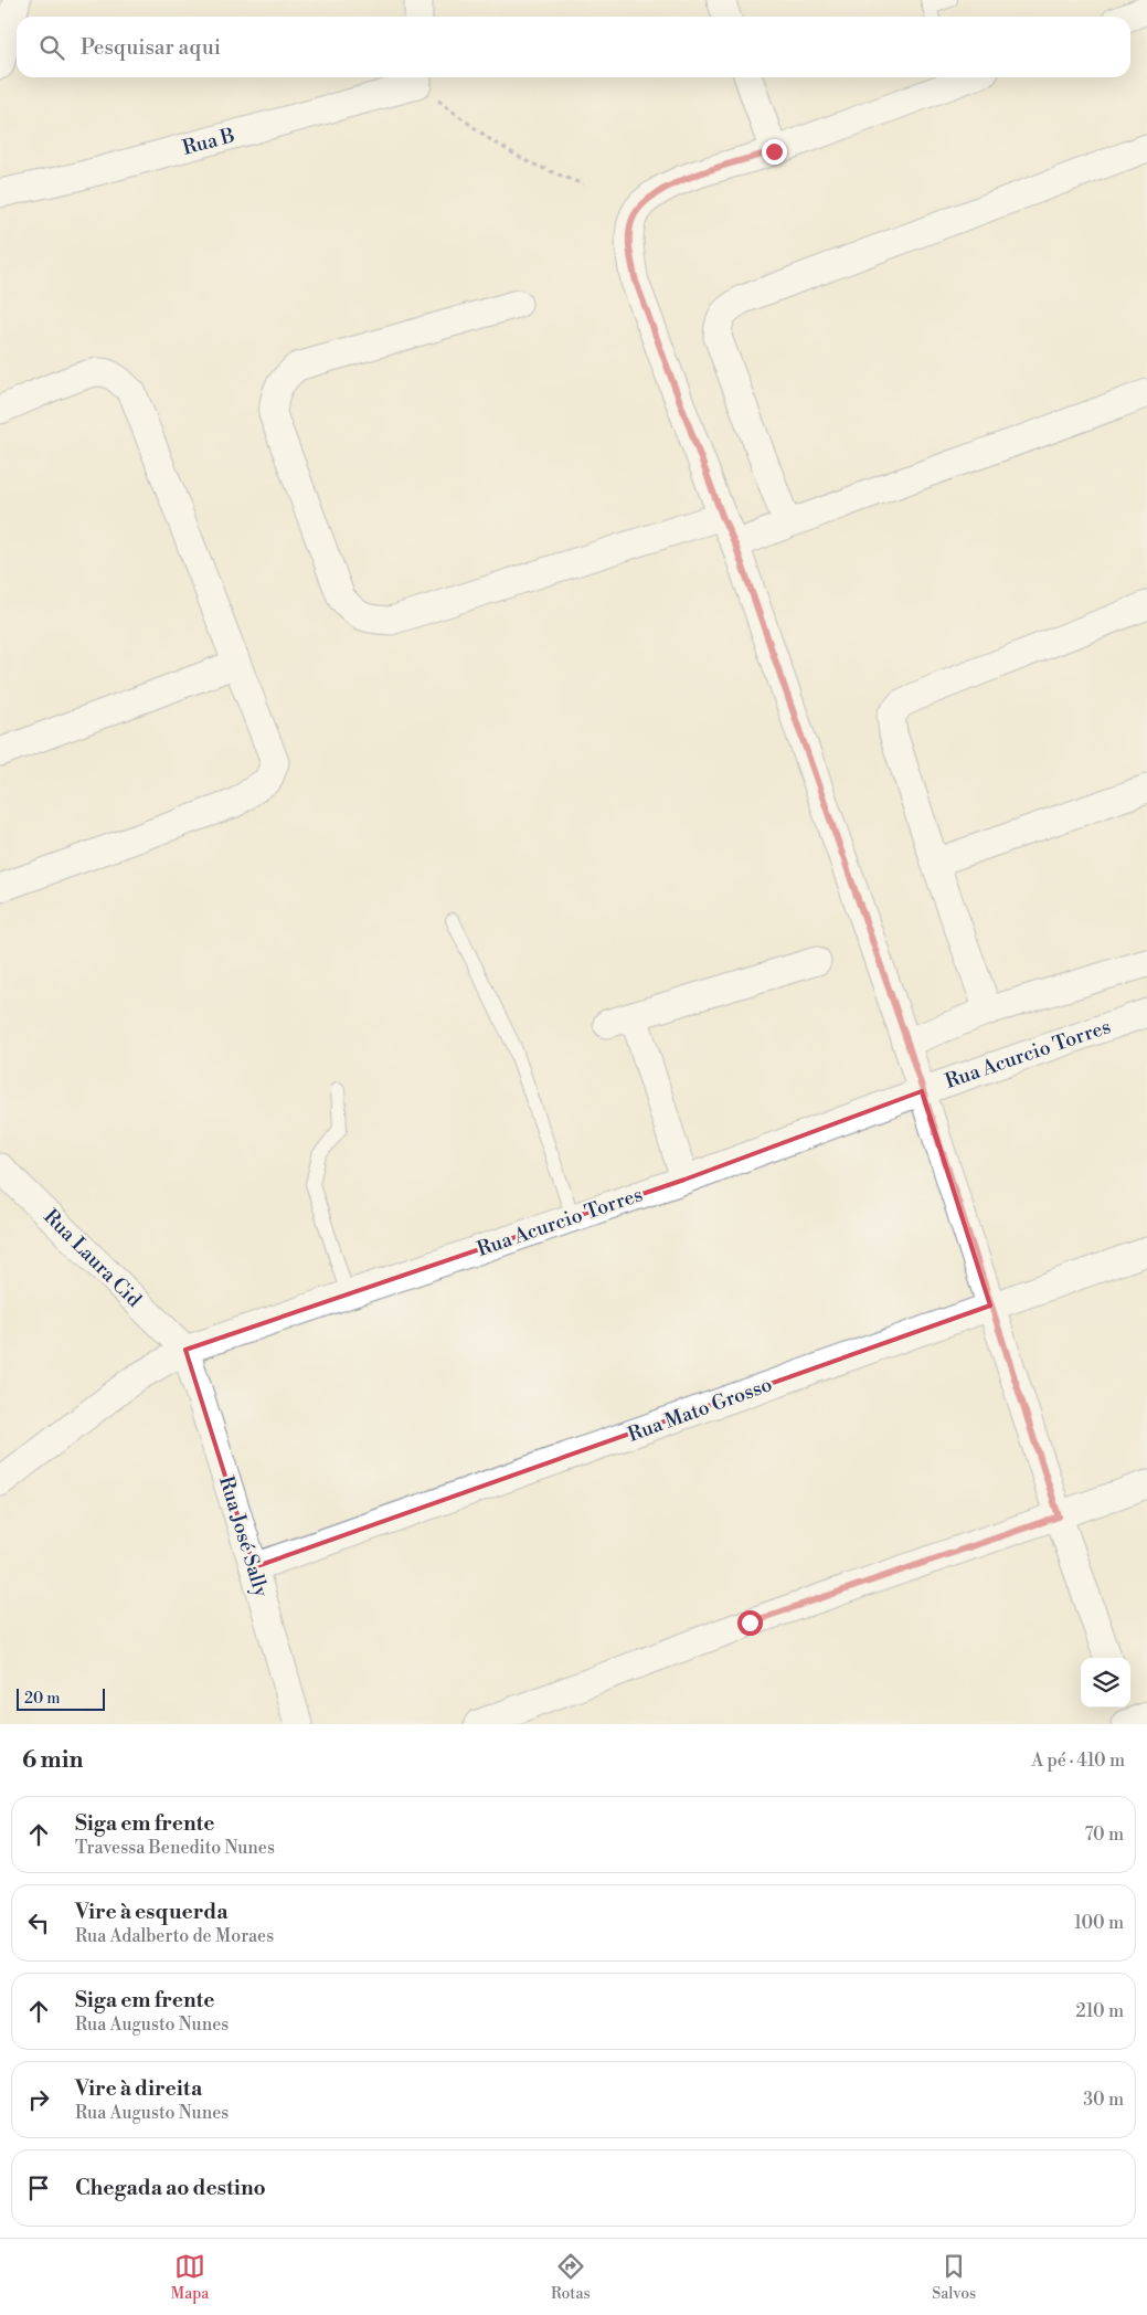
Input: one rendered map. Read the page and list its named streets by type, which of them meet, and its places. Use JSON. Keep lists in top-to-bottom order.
{
  "streets": {
    "street": [
      "Rua B",
      "Rua Acurcio Torres",
      "Rua Laura Cid",
      "Rua Mato Grosso",
      "Rua José Sally"
    ]
  },
  "crossings": [
    ["Rua Acurcio Torres", "Rua Laura Cid"],
    ["Rua Acurcio Torres", "Rua José Sally"],
    ["Rua Laura Cid", "Rua José Sally"],
    ["Rua Mato Grosso", "Rua José Sally"]
  ],
  "scale_bar": "20 m",
  "page": {
    "search": "Pesquisar aqui",
    "scale": "20 m",
    "heading": ["6 min", "A pé · 410 m"],
    "list": [
      ["Siga em frente", "Travessa Benedito Nunes", "70 m"],
      ["Vire à esquerda", "Rua Adalberto de Moraes", "100 m"],
      ["Siga em frente", "Rua Augusto Nunes", "210 m"],
      ["Vire à direita", "Rua Augusto Nunes", "30 m"],
      "Chegada ao destino"
    ],
    "nav": ["Mapa", "Rotas", "Salvos"]
  }
}
